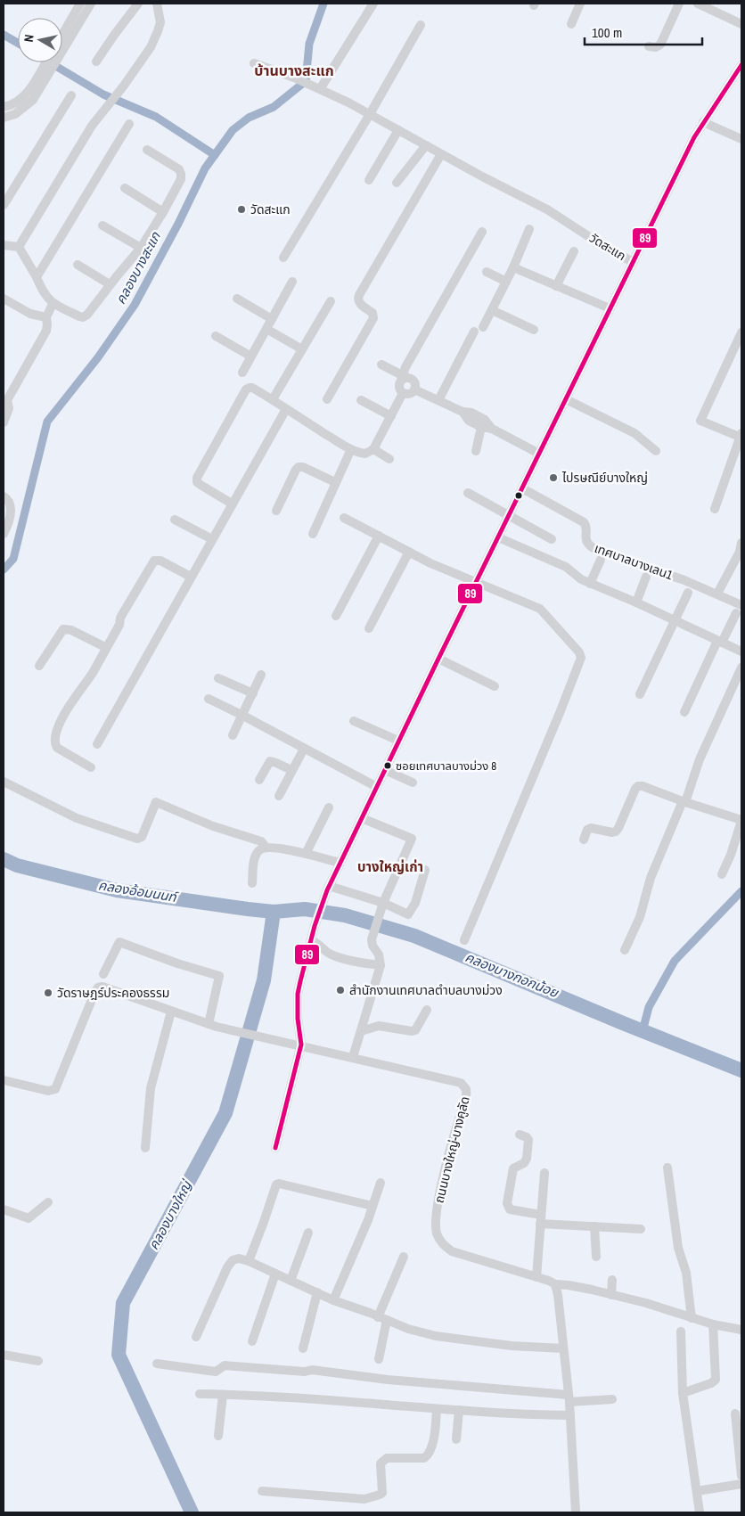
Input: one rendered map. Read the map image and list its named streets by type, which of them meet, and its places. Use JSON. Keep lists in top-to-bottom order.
{
  "streets": {
    "street": ["วัดสะแก", "เทศบาลบางเลน1", "ถนนบางใหญ่-บางคูลัด"]
  },
  "districts": ["บ้านบางสะแก", "บางใหญ่เก่า"],
  "water": [
    "คลองบางสะแก",
    "คลองอ้อมนนท์",
    "คลองบางกอกน้อย",
    "คลองบางใหญ่"
  ],
  "places": [
    "วัดสะแก",
    "ไปรษณีย์บางใหญ่",
    "ซอยเทศบาลบางม่วง 8",
    "สํานักงานเทศบาลตําบลบางม่วง",
    "วัดราษฎร์ประคองธรรม"
  ],
  "lines": ["transit line 89"],
  "scale_bar": "100 m",
  "north": "left"
}
